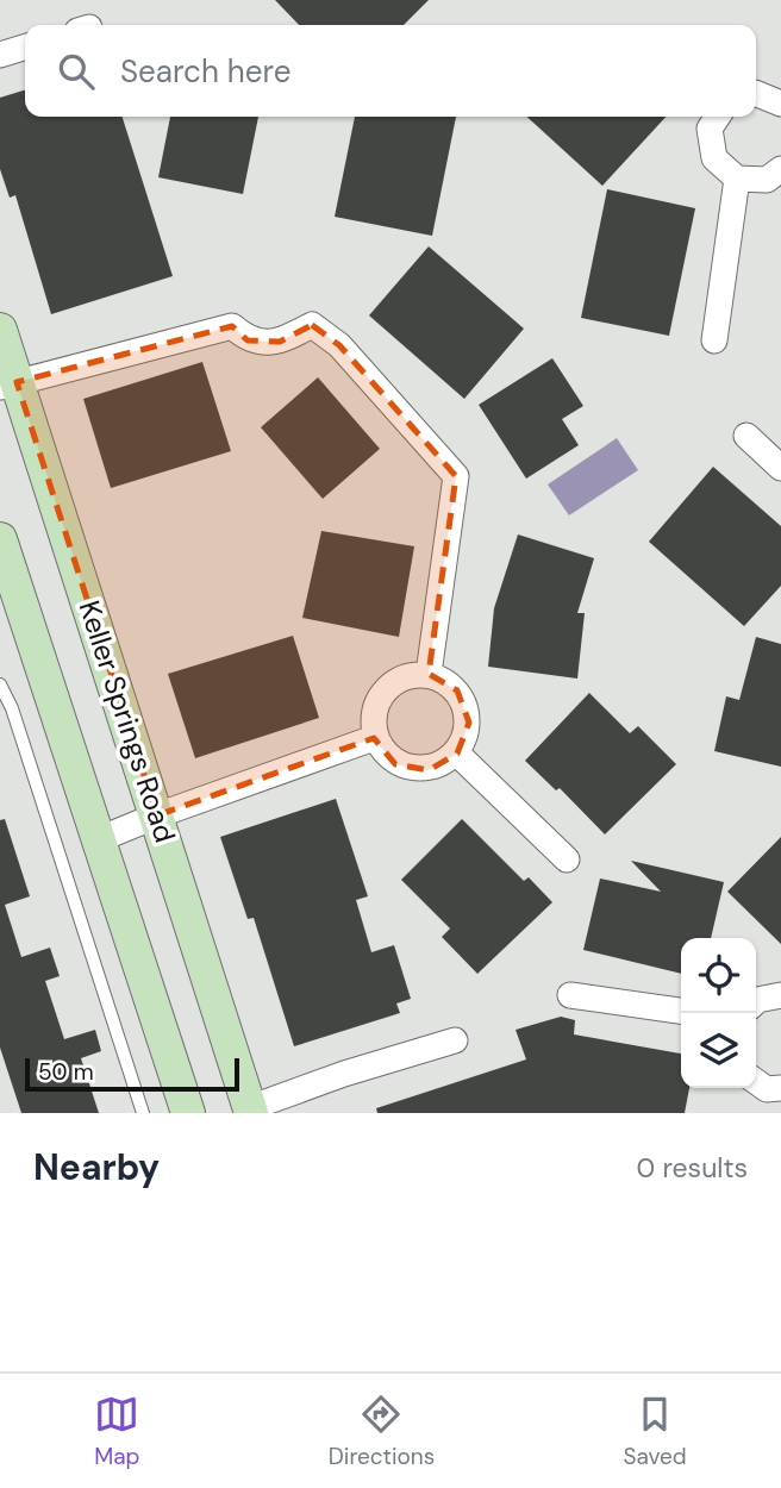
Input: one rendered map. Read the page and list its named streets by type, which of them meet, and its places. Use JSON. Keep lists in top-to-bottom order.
{
  "streets": {
    "main road": ["Keller Springs Road"]
  },
  "scale_bar": "50 m",
  "page": {
    "search": "Search here",
    "scale": "50 m",
    "heading": ["Nearby", "0 results"],
    "nav": ["Map", "Directions", "Saved"]
  }
}
